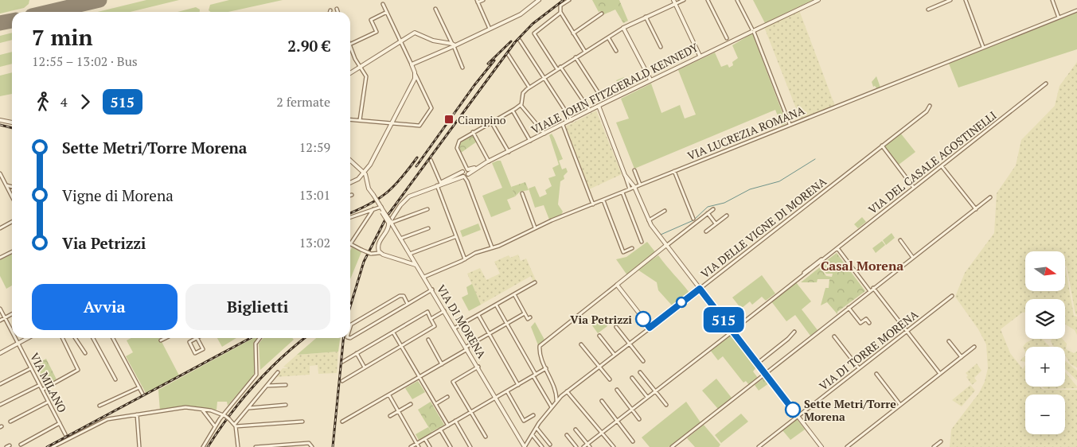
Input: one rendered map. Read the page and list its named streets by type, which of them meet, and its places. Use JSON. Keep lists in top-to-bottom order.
{
  "streets": {
    "street": [
      "VIALE JOHN FITZGERALD KENNEDY",
      "VIA LUCREZIA ROMANA",
      "VIA DEL CASALE AGOSTINELLI",
      "VIA DELLE VIGNE DI MORENA",
      "VIA DI MORENA",
      "VIA DI TORRE MORENA",
      "VIA MILANO"
    ]
  },
  "crossings": [
    ["VIALE JOHN FITZGERALD KENNEDY", "VIA DI MORENA"],
    ["VIA LUCREZIA ROMANA", "VIA DI MORENA"],
    ["VIA DELLE VIGNE DI MORENA", "VIA DI MORENA"]
  ],
  "districts": ["Casal Morena"],
  "places": {
    "transit": ["Ciampino"],
    "other": ["Via Petrizzi", "Sette Metri/Torre Morena"]
  },
  "lines": ["bus line 515"],
  "north": "right",
  "page": {
    "on_map": "515",
    "heading": ["7 min", "12:55 – 13:02 · Bus", "2.90 €"],
    "legs": ["4", "515", "2 fermate"],
    "list": [
      {
        "name": "Sette Metri/Torre Morena",
        "value": "12:59"
      },
      {
        "name": "Vigne di Morena",
        "value": "13:01"
      },
      {
        "name": "Via Petrizzi",
        "value": "13:02"
      }
    ],
    "map_buttons": ["+", "−"],
    "buttons": ["Avvia", "Biglietti"]
  }
}
